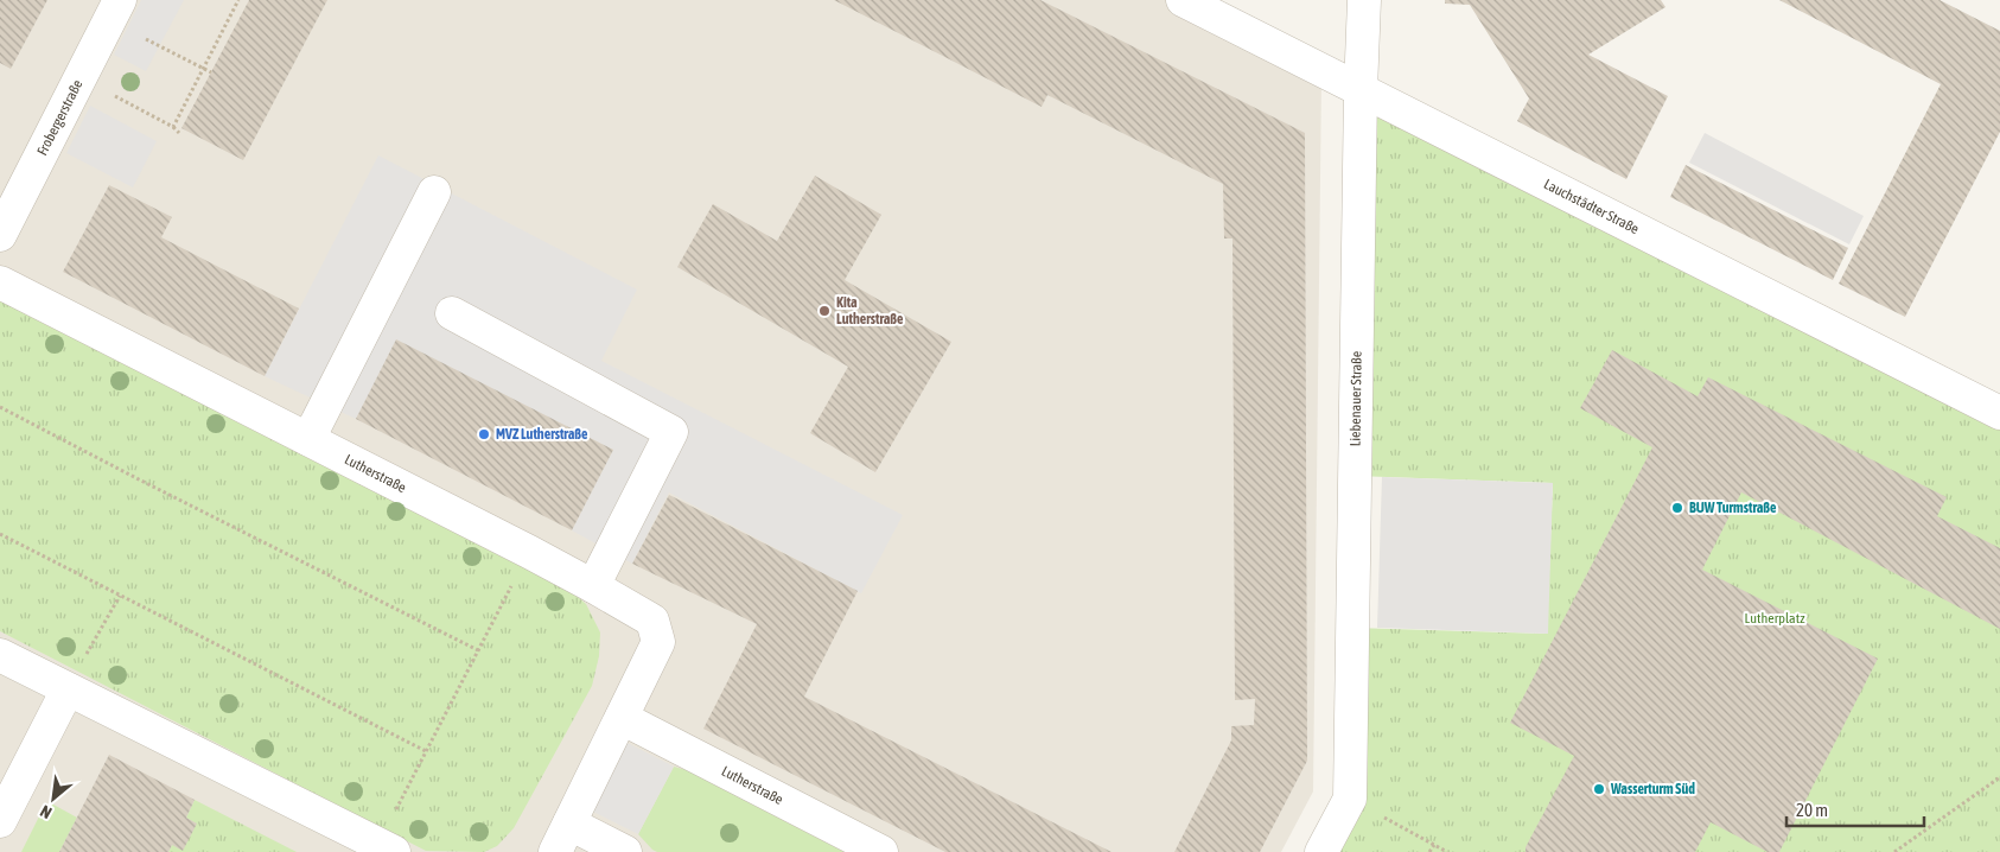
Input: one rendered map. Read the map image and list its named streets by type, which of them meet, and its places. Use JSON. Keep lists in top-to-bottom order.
{
  "streets": {
    "street": [
      "Frobergerstraße",
      "Lauchstädter Straße",
      "Liebenauer Straße",
      "Lutherstraße"
    ]
  },
  "crossings": [
    ["Lauchstädter Straße", "Liebenauer Straße"]
  ],
  "parks": ["Lutherplatz"],
  "places": [
    "Kita Lutherstraße",
    "MVZ Lutherstraße",
    "BUW Turmstraße",
    "Wasserturm Süd"
  ],
  "scale_bar": "20 m",
  "north": "bottom left"
}
